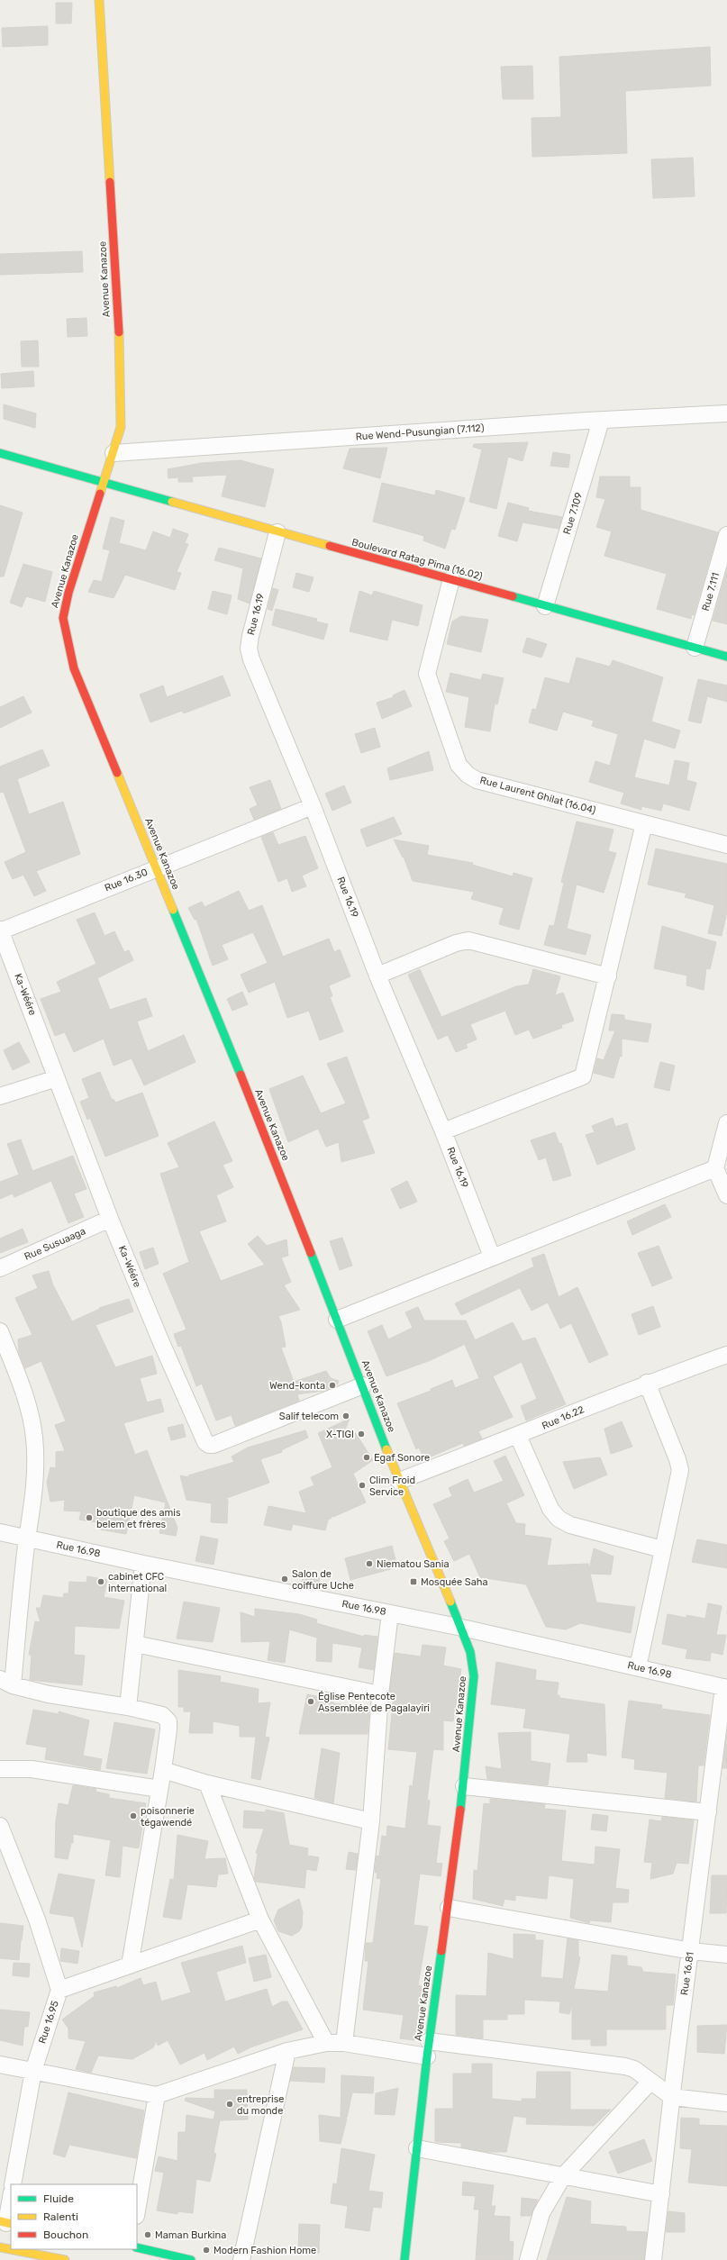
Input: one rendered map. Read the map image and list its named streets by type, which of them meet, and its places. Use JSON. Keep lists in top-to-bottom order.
{
  "streets": {
    "main road": ["Avenue Kanazoe", "Boulevard Ratag Pima (16.02)"],
    "street": [
      "Rue Wend-Pusungian (7.112)",
      "Rue 7.109",
      "Rue 7.111",
      "Rue 16.19",
      "Rue Laurent Ghilat (16.04)",
      "Rue 16.30",
      "Ka-Wéére",
      "Rue Susuaaga",
      "Rue 16.22",
      "Rue 16.98",
      "Rue 16.81",
      "Rue 16.95"
    ]
  },
  "crossings": [
    ["Avenue Kanazoe", "Rue Wend-Pusungian (7.112)"],
    ["Avenue Kanazoe", "Boulevard Ratag Pima (16.02)"],
    ["Avenue Kanazoe", "Rue 16.30"],
    ["Avenue Kanazoe", "Ka-Wéére"],
    ["Avenue Kanazoe", "Rue 16.22"],
    ["Avenue Kanazoe", "Rue 16.98"],
    ["Rue Wend-Pusungian (7.112)", "Rue 7.109"],
    ["Rue 7.109", "Boulevard Ratag Pima (16.02)"],
    ["Boulevard Ratag Pima (16.02)", "Rue 7.111"],
    ["Boulevard Ratag Pima (16.02)", "Rue 16.19"],
    ["Boulevard Ratag Pima (16.02)", "Rue Laurent Ghilat (16.04)"],
    ["Rue 16.19", "Rue 16.30"],
    ["Rue 16.30", "Ka-Wéére"],
    ["Ka-Wéére", "Rue Susuaaga"],
    ["Rue 16.98", "Rue 16.81"]
  ],
  "places": {
    "other": [
      "Wend-konta",
      "Salif telecom",
      "X-TIGI",
      "Egaf Sonore",
      "Clim Froid Service",
      "boutique des amis belem et frères",
      "Niematou Sania",
      "Salon de coiffure Uche",
      "cabinet CFC international",
      "Église Pentecote Assemblée de Pagalayiri",
      "poisonnerie tégawendé",
      "entreprise du monde",
      "Maman Burkina",
      "Modern Fashion Home"
    ],
    "transit": ["Mosquée Saha"]
  },
  "legend": ["Fluide", "Ralenti", "Bouchon"]
}
